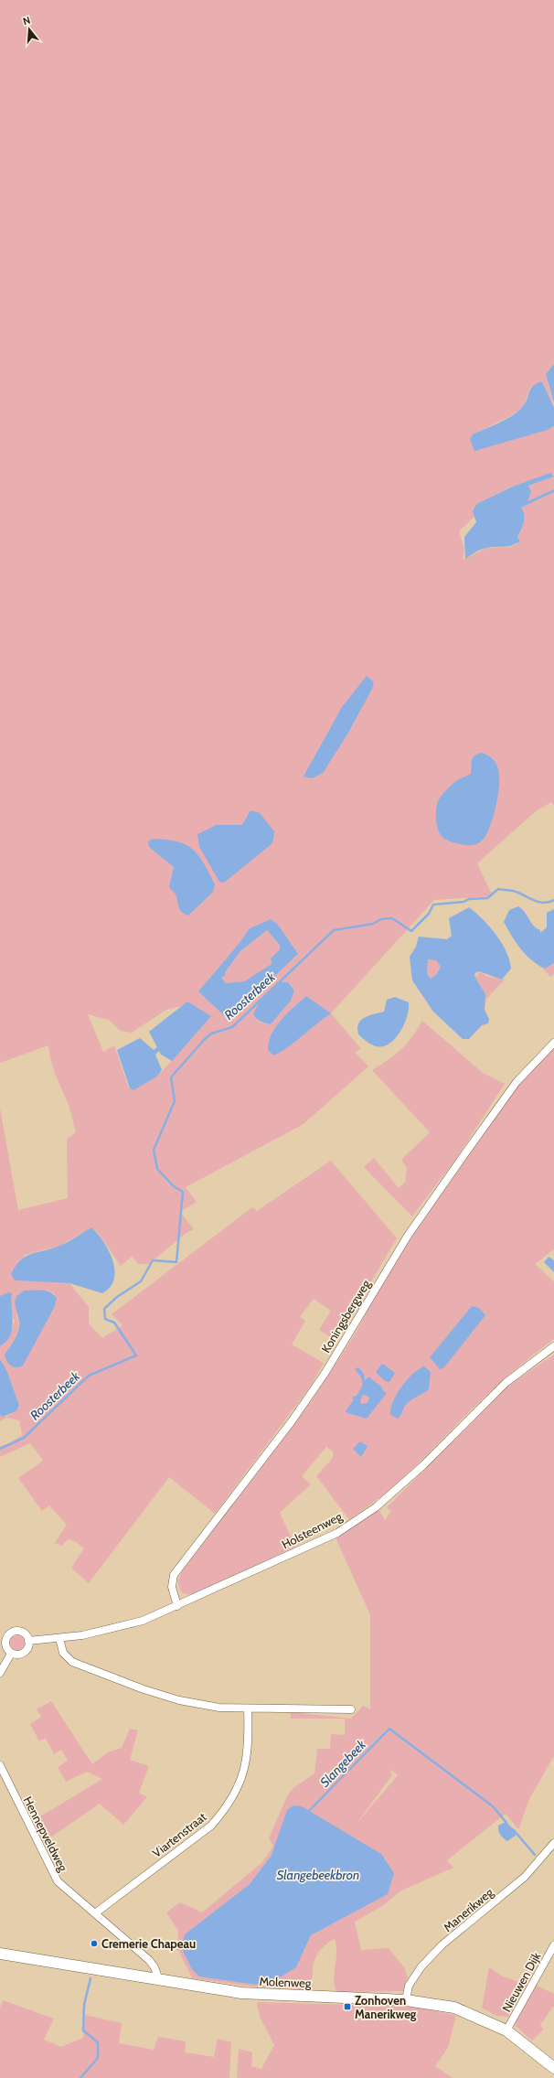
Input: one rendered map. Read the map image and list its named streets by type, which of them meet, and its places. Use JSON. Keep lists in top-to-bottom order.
{
  "streets": {
    "street": [
      "Koningsbergweg",
      "Holsteenweg",
      "Hennepveldweg",
      "Viartenstraat",
      "Manerikweg",
      "Molenweg",
      "Nieuwen Dijk"
    ]
  },
  "crossings": [
    ["Koningsbergweg", "Holsteenweg"],
    ["Hennepveldweg", "Viartenstraat"],
    ["Hennepveldweg", "Molenweg"],
    ["Manerikweg", "Molenweg"],
    ["Molenweg", "Nieuwen Dijk"]
  ],
  "water": ["Roosterbeek", "Slangebeek", "Slangebeekbron"],
  "places": {
    "other": ["Cremerie Chapeau"],
    "transit": ["Zonhoven Manerikweg"]
  },
  "north": "top"
}
